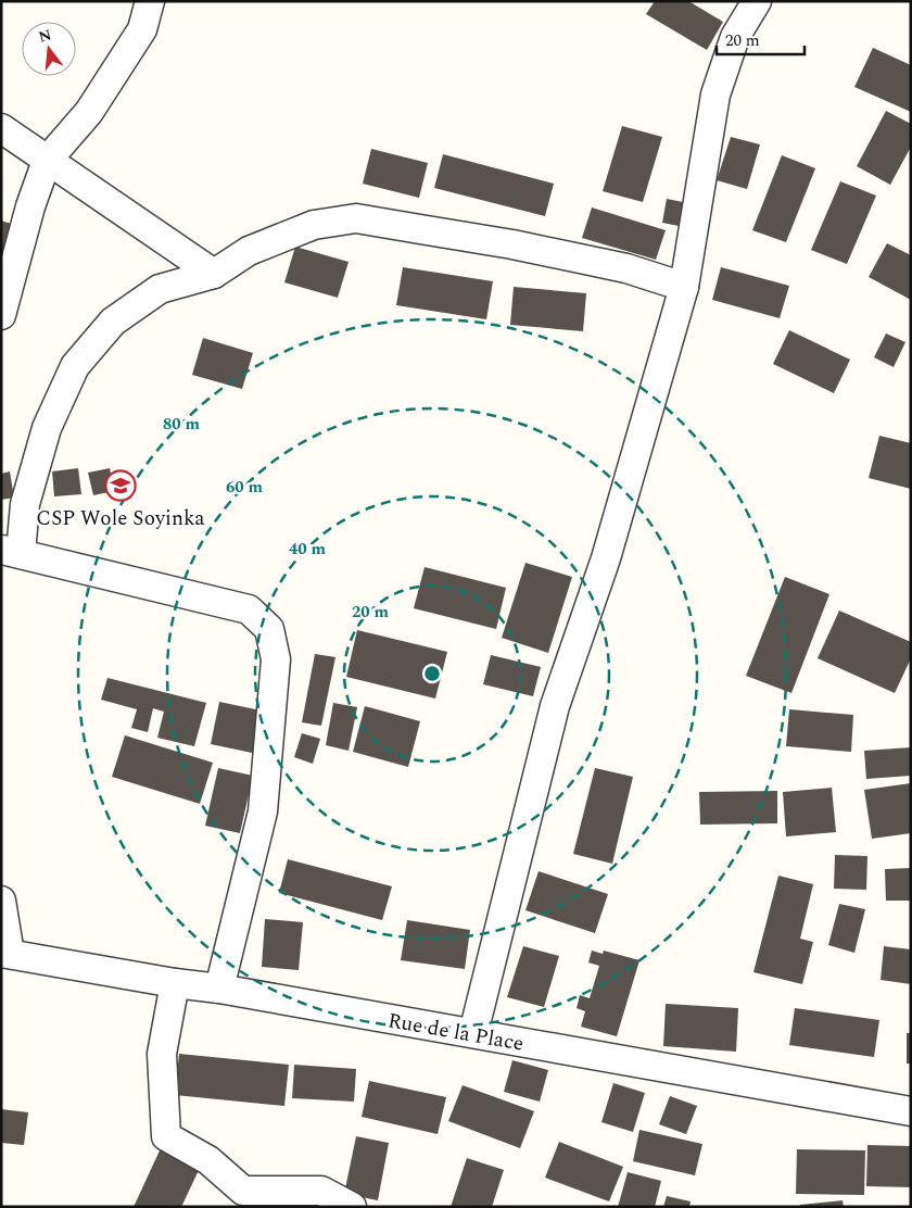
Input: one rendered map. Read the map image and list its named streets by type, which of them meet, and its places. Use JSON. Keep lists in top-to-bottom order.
{
  "streets": {
    "street": ["Rue de la Place"]
  },
  "places": {
    "school or university": ["CSP Wole Soyinka"]
  },
  "scale_bar": "20 m",
  "north": "top",
  "rings": [
    "80 m",
    "60 m",
    "40 m",
    "20 m"
  ]
}
